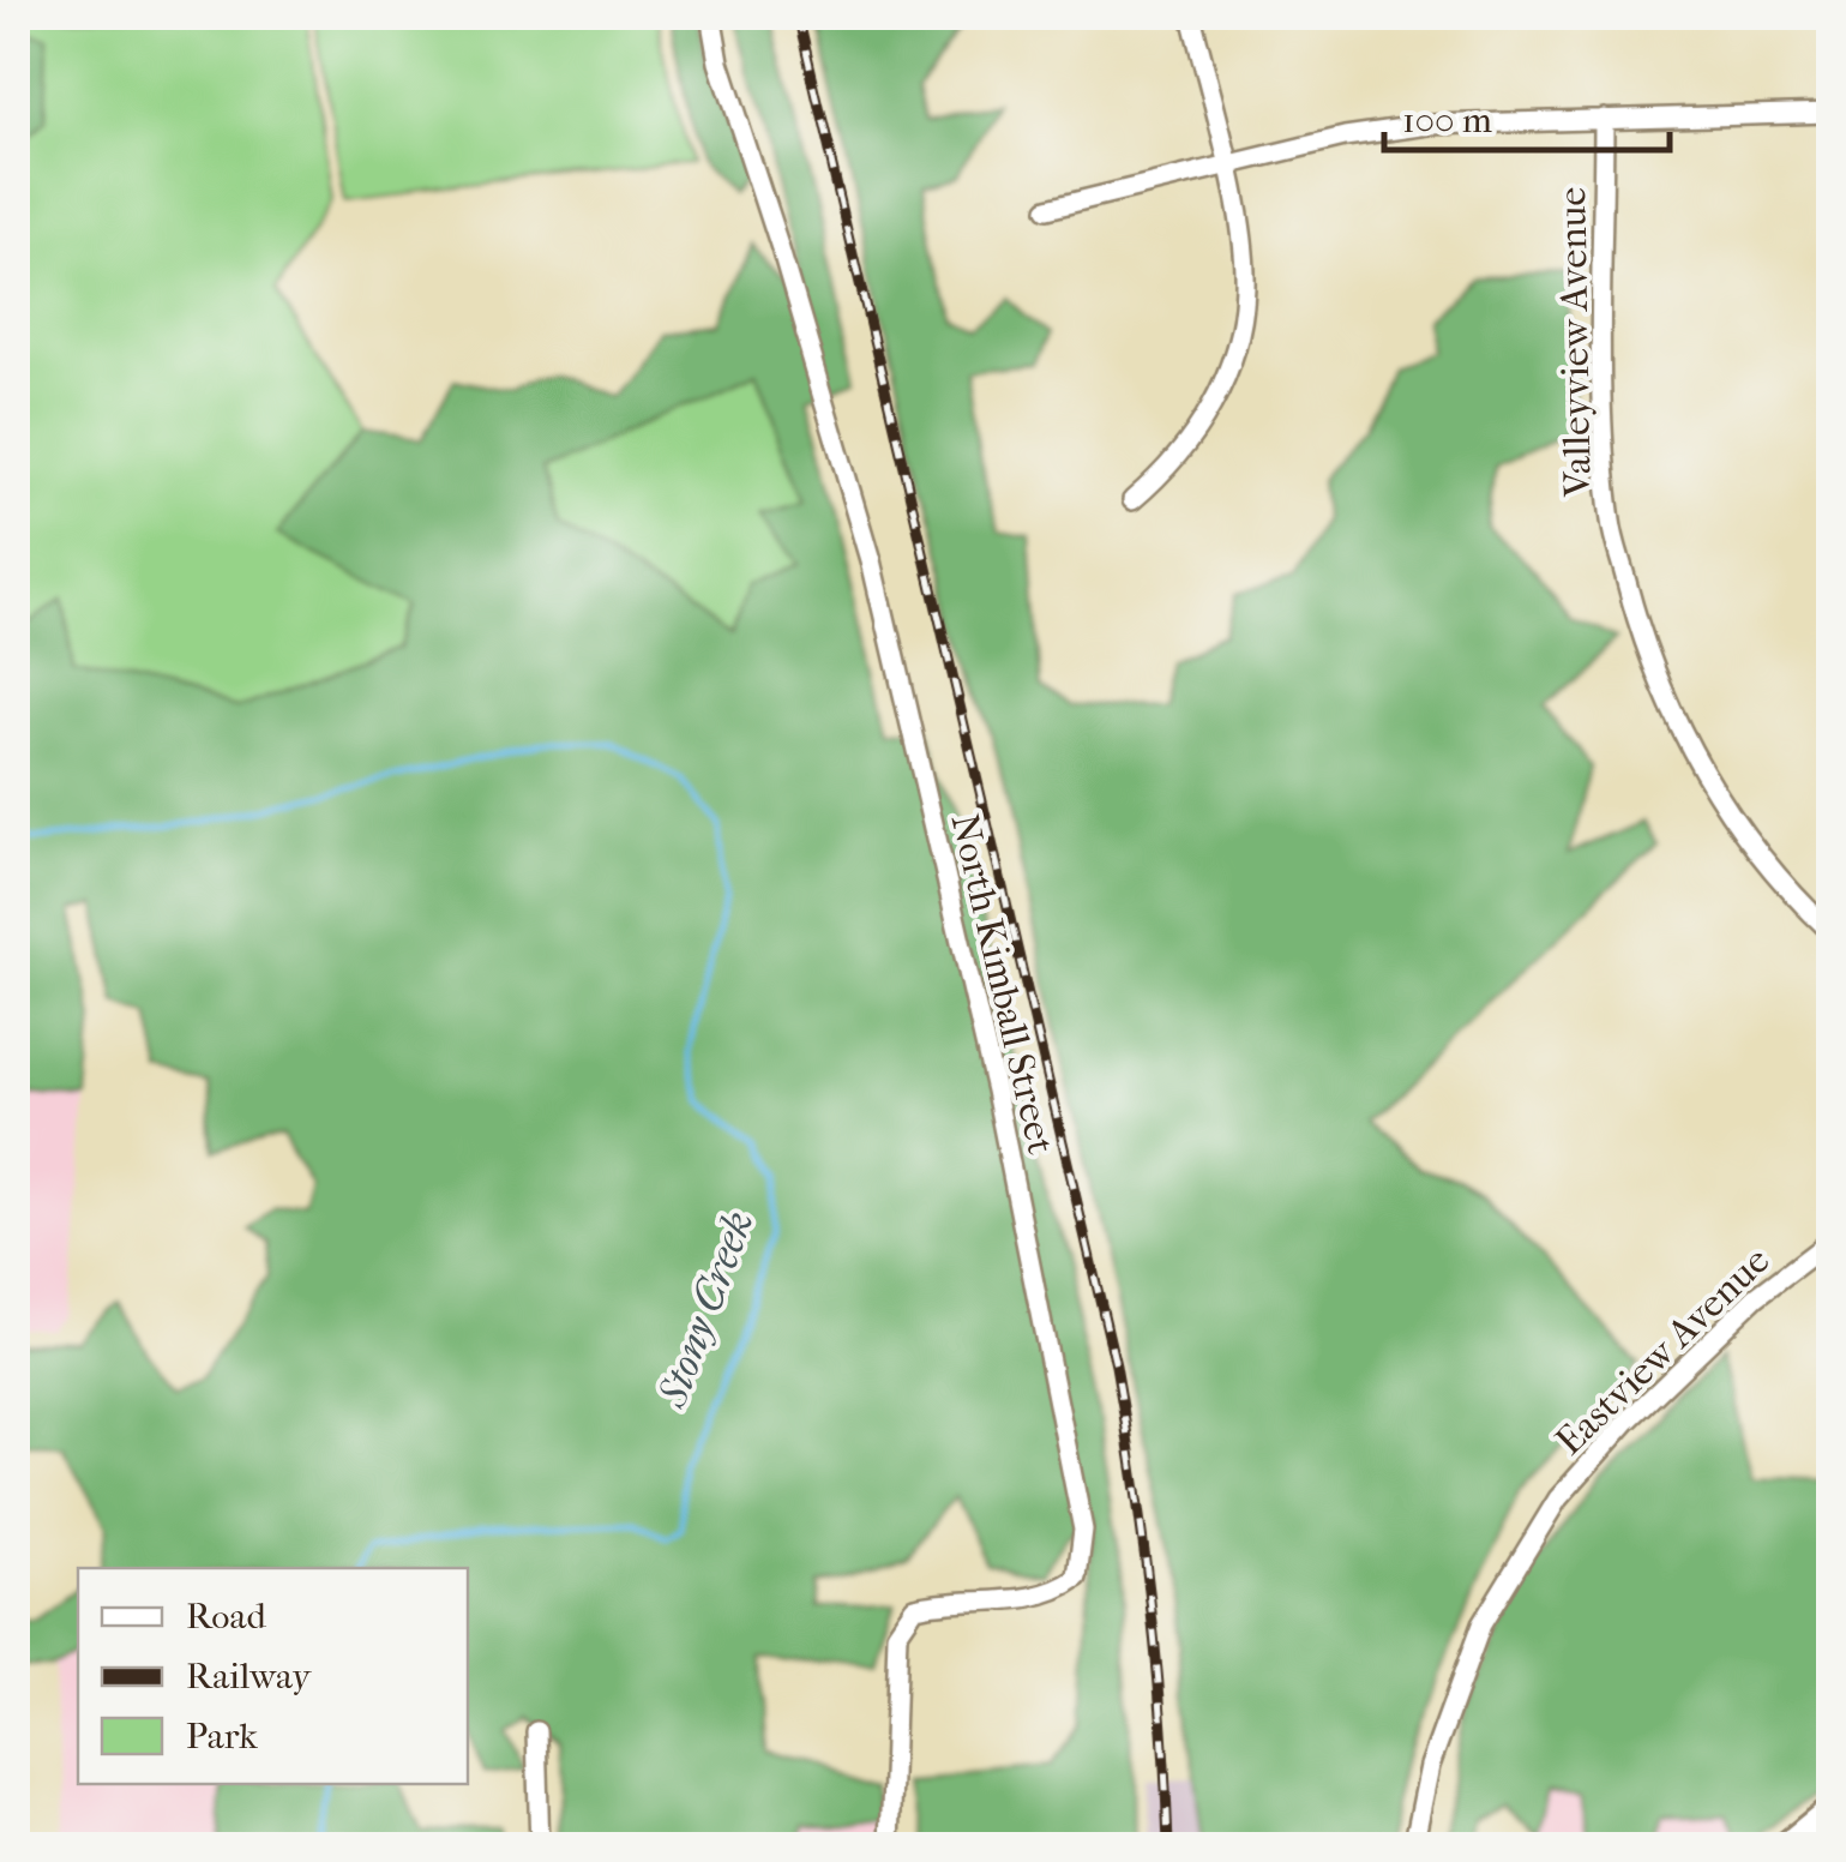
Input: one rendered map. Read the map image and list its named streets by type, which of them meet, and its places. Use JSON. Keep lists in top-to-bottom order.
{
  "streets": {
    "street": ["Valleyview Avenue", "North Kimball Street", "Eastview Avenue"]
  },
  "water": ["Stony Creek"],
  "legend": ["Road", "Railway", "Park"],
  "scale_bar": "100 m"
}
